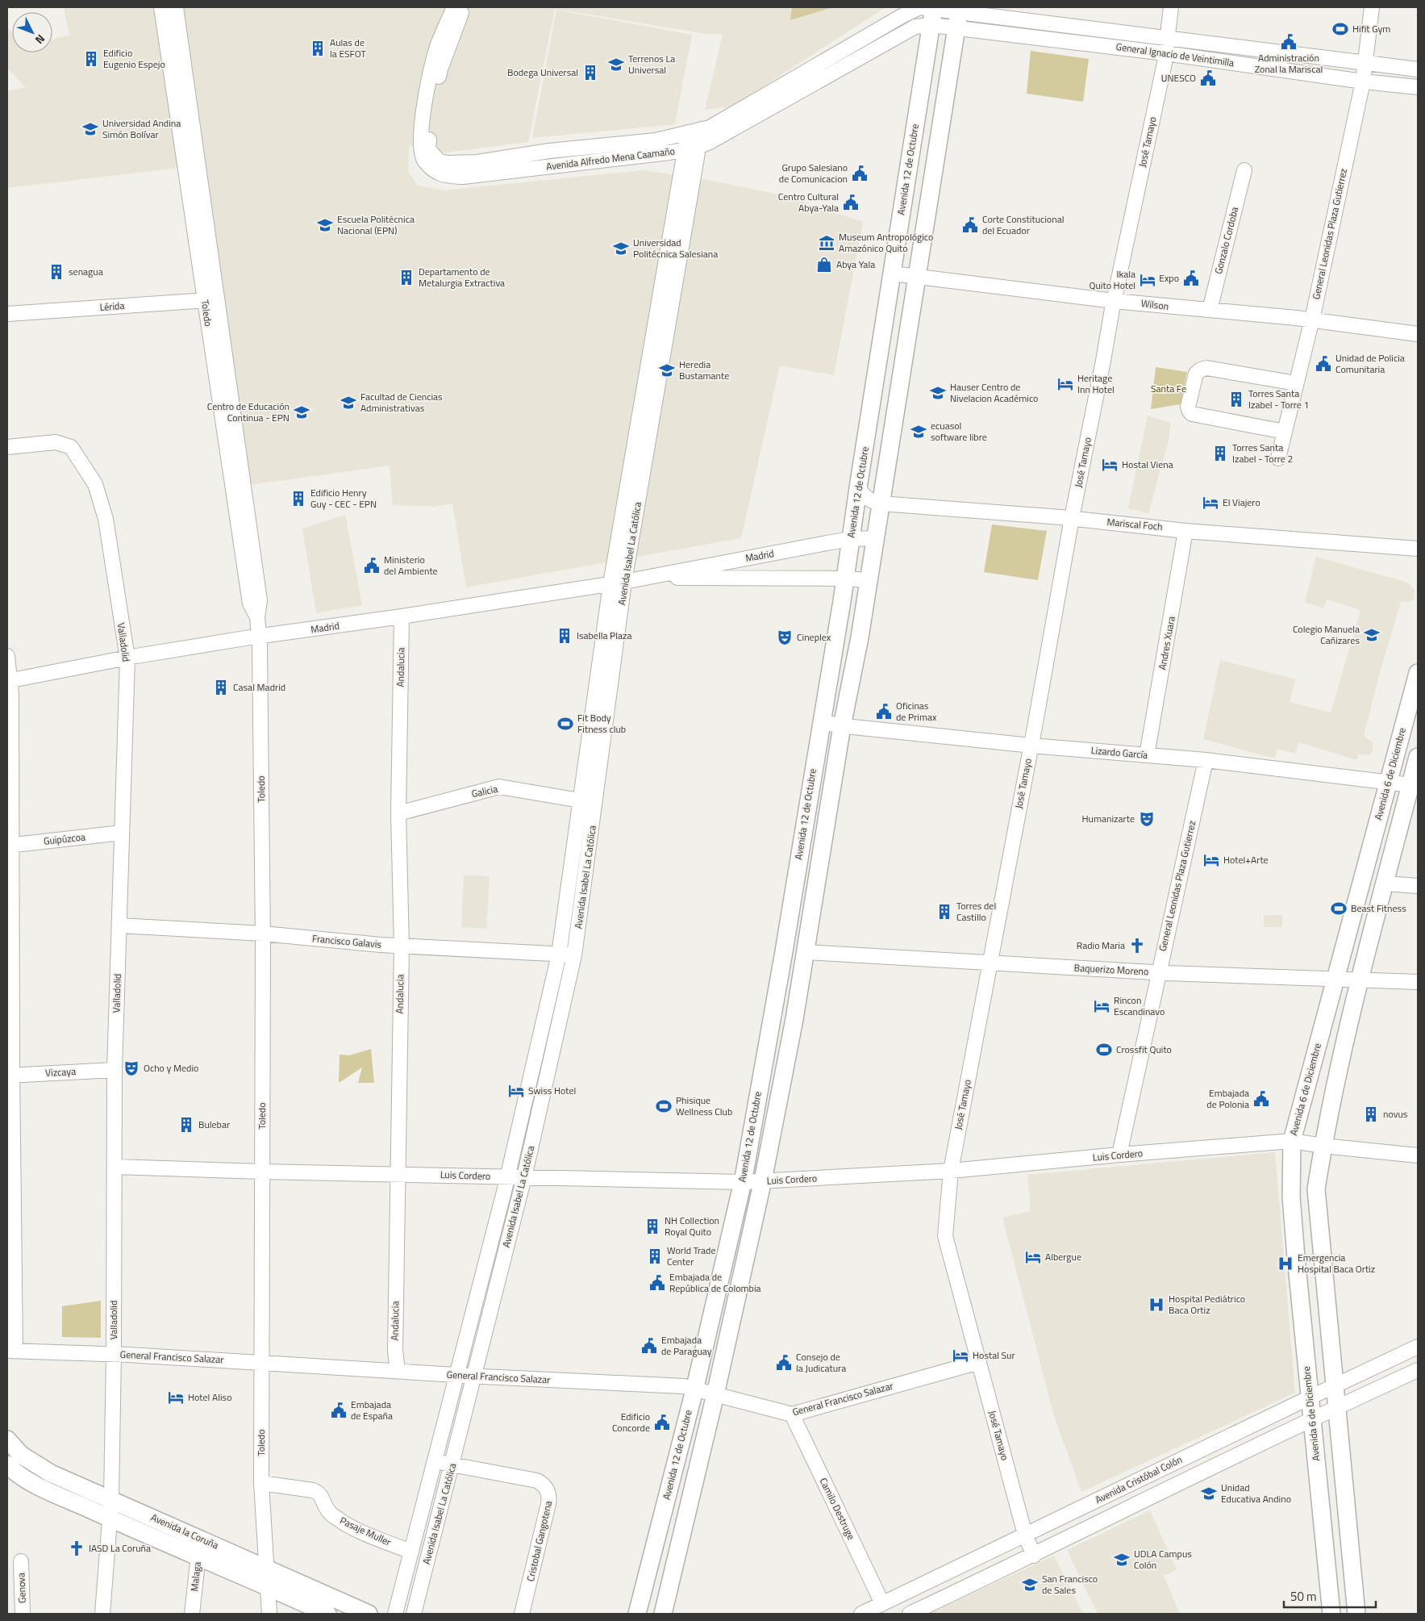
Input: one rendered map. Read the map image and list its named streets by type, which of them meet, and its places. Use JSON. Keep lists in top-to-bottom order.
{
  "streets": {
    "main road": ["Avenida 12 de Octubre", "Avenida 6 de Diciembre", "Avenida la Coruña"],
    "street": [
      "General Ignacio de Veintimilla",
      "José Tamayo",
      "Avenida Alfredo Mena Caamaño",
      "General Leonidas Plaza Gutierrez",
      "Gonzalo Cordoba",
      "Wilson",
      "Lérida",
      "Toledo",
      "Mariscal Foch",
      "Avenida Isabel La Católica",
      "Madrid",
      "Valladolid",
      "Andres Xuara",
      "Andalucia",
      "Lizardo García",
      "Galicia",
      "Guipúzcoa",
      "Francisco Galavis",
      "Baquerizo Moreno",
      "Vizcaya",
      "Luis Cordero",
      "General Francisco Salazar",
      "Avenida Cristóbal Colón",
      "Camilo Destruge",
      "Pasaje Muller",
      "Cristobal Gangotena",
      "Malaga",
      "Genova"
    ]
  },
  "crossings": [
    ["General Ignacio de Veintimilla", "José Tamayo"],
    ["General Ignacio de Veintimilla", "Avenida Alfredo Mena Caamaño"],
    ["General Ignacio de Veintimilla", "Avenida 12 de Octubre"],
    ["General Ignacio de Veintimilla", "General Leonidas Plaza Gutierrez"],
    ["José Tamayo", "Wilson"],
    ["José Tamayo", "Mariscal Foch"],
    ["José Tamayo", "Lizardo García"],
    ["José Tamayo", "Baquerizo Moreno"],
    ["José Tamayo", "Luis Cordero"],
    ["José Tamayo", "General Francisco Salazar"],
    ["José Tamayo", "Avenida Cristóbal Colón"],
    ["Avenida Alfredo Mena Caamaño", "Avenida 12 de Octubre"],
    ["Avenida Alfredo Mena Caamaño", "Avenida Isabel La Católica"],
    ["Avenida 12 de Octubre", "Wilson"],
    ["Avenida 12 de Octubre", "Mariscal Foch"],
    ["Avenida 12 de Octubre", "Madrid"],
    ["Avenida 12 de Octubre", "Lizardo García"],
    ["Avenida 12 de Octubre", "Baquerizo Moreno"],
    ["Avenida 12 de Octubre", "Luis Cordero"],
    ["Avenida 12 de Octubre", "General Francisco Salazar"],
    ["General Leonidas Plaza Gutierrez", "Wilson"],
    ["General Leonidas Plaza Gutierrez", "Lizardo García"],
    ["General Leonidas Plaza Gutierrez", "Baquerizo Moreno"],
    ["General Leonidas Plaza Gutierrez", "Luis Cordero"],
    ["Gonzalo Cordoba", "Wilson"],
    ["Lérida", "Toledo"],
    ["Toledo", "Madrid"],
    ["Toledo", "Francisco Galavis"],
    ["Toledo", "Luis Cordero"],
    ["Toledo", "General Francisco Salazar"],
    ["Toledo", "Avenida la Coruña"],
    ["Toledo", "Pasaje Muller"],
    ["Mariscal Foch", "Andres Xuara"],
    ["Avenida Isabel La Católica", "Madrid"],
    ["Avenida Isabel La Católica", "Galicia"],
    ["Avenida Isabel La Católica", "Francisco Galavis"],
    ["Avenida Isabel La Católica", "Luis Cordero"],
    ["Avenida Isabel La Católica", "General Francisco Salazar"],
    ["Avenida Isabel La Católica", "Pasaje Muller"],
    ["Avenida Isabel La Católica", "Cristobal Gangotena"],
    ["Madrid", "Valladolid"],
    ["Madrid", "Andalucia"],
    ["Valladolid", "Guipúzcoa"],
    ["Valladolid", "Francisco Galavis"],
    ["Valladolid", "Vizcaya"],
    ["Valladolid", "Luis Cordero"],
    ["Valladolid", "General Francisco Salazar"],
    ["Valladolid", "Avenida la Coruña"],
    ["Andres Xuara", "Lizardo García"],
    ["Andalucia", "Galicia"],
    ["Andalucia", "Francisco Galavis"],
    ["Andalucia", "Luis Cordero"],
    ["Andalucia", "General Francisco Salazar"],
    ["Lizardo García", "Avenida 6 de Diciembre"],
    ["Avenida 6 de Diciembre", "Baquerizo Moreno"],
    ["Avenida 6 de Diciembre", "Luis Cordero"],
    ["Avenida 6 de Diciembre", "Avenida Cristóbal Colón"],
    ["General Francisco Salazar", "Camilo Destruge"],
    ["Avenida Cristóbal Colón", "Camilo Destruge"],
    ["Avenida la Coruña", "Malaga"]
  ],
  "parks": ["Santa Fe"],
  "places": {
    "sports": [
      "Hifit Gym",
      "Fit Body Fitness club",
      "Beast Fitness",
      "Crossfit Quito",
      "Phisique Wellness Club"
    ],
    "public building": [
      "Administración Zonal la Mariscal",
      "UNESCO",
      "Grupo Salesiano de Comunicacion",
      "Centro Cultural Abya-Yala",
      "Corte Constitucional del Ecuador",
      "Expo",
      "Unidad de Policia Comunitaria",
      "Ministerio del Ambiente",
      "Oficinas de Primax",
      "Embajada de Polonia",
      "Embajada de República de Colombia",
      "Embajada de Paraguay",
      "Consejo de la Judicatura",
      "Embajada de España",
      "Edificio Concorde"
    ],
    "building": [
      "Aulas de la ESFOT",
      "Edificio Eugenio Espejo",
      "Bodega Universal",
      "senagua",
      "Departamento de Metalurgia Extractiva",
      "Torres Santa Izabel - Torre 1",
      "Torres Santa Izabel - Torre 2",
      "Edificio Henry Guy - CEC - EPN",
      "Isabella Plaza",
      "Casal Madrid",
      "Torres del Castillo",
      "novus",
      "Bulebar",
      "NH Collection Royal Quito",
      "World Trade Center"
    ],
    "school or university": [
      "Terrenos La Universal",
      "Universidad Andina Simón Bolívar",
      "Escuela Politécnica Nacional (EPN)",
      "Universidad Politécnica Salesiana",
      "Heredia Bustamante",
      "Hauser Centro de Nivelacion Académico",
      "Facultad de Ciencias Administrativas",
      "Centro de Educación Continua - EPN",
      "ecuasol software libre",
      "Colegio Manuela Cañizares",
      "Unidad Educativa Andino",
      "UDLA Campus Colón",
      "San Francisco de Sales"
    ],
    "museum": ["Museum Antropológico Amazónico Quito"],
    "shop": ["Abya Yala"],
    "hotel": [
      "Ikala Quito Hotel",
      "Heritage Inn Hotel",
      "Hostal Viena",
      "El Viajero",
      "Hotel+Arte",
      "Rincon Escandinavo",
      "Swiss Hotel",
      "Albergue",
      "Hostal Sur",
      "Hotel Aliso"
    ],
    "theatre": ["Cineplex", "Humanizarte", "Ocho y Medio"],
    "church": ["Radio Maria", "IASD La Coruña"],
    "hospital": ["Emergencia Hospital Baca Ortiz", "Hospital Pediátrico Baca Ortiz"]
  },
  "scale_bar": "50 m",
  "north": "bottom right"
}
